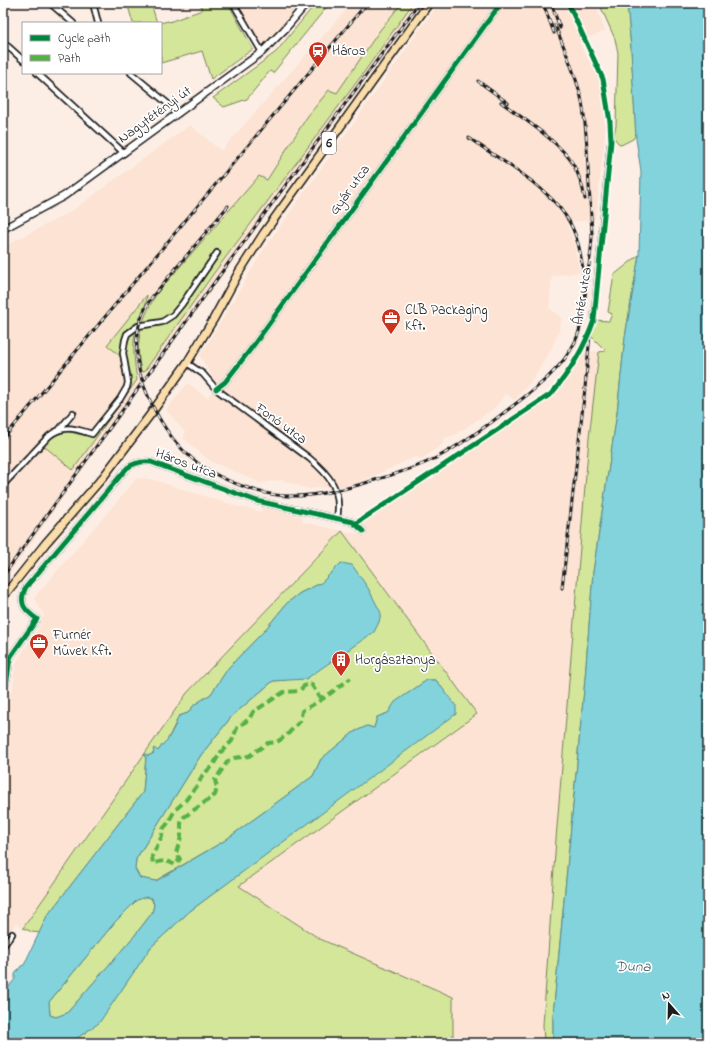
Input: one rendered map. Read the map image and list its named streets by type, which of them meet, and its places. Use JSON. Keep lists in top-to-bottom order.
{
  "streets": {
    "main road": ["Nagytétényi út", "6"],
    "street": ["Gyár utca", "Fonó utca", "Háros utca"],
    "cycle path": ["Ártér utca"]
  },
  "crossings": [
    ["6", "Fonó utca"],
    ["Gyár utca", "Fonó utca"],
    ["Fonó utca", "Háros utca"]
  ],
  "water": ["Duna"],
  "places": {
    "station": ["Háros"],
    "office": ["CLB Packaging Kft.", "Furnér Művek Kft."],
    "building": ["Horgásztanya"]
  },
  "legend": ["Cycle path", "Path"],
  "north": "top"
}
